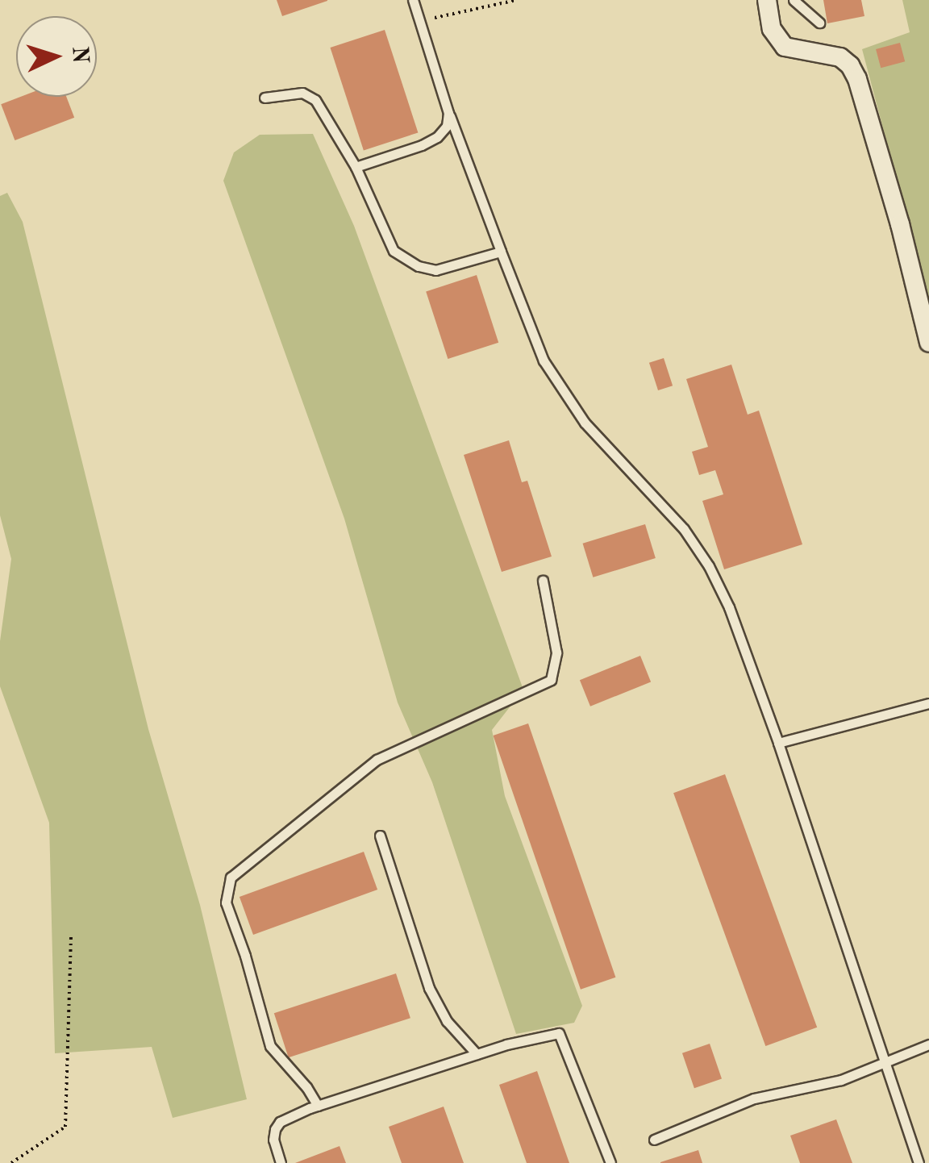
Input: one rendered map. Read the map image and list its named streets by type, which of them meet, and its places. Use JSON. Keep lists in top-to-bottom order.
{
  "north": "right"
}
